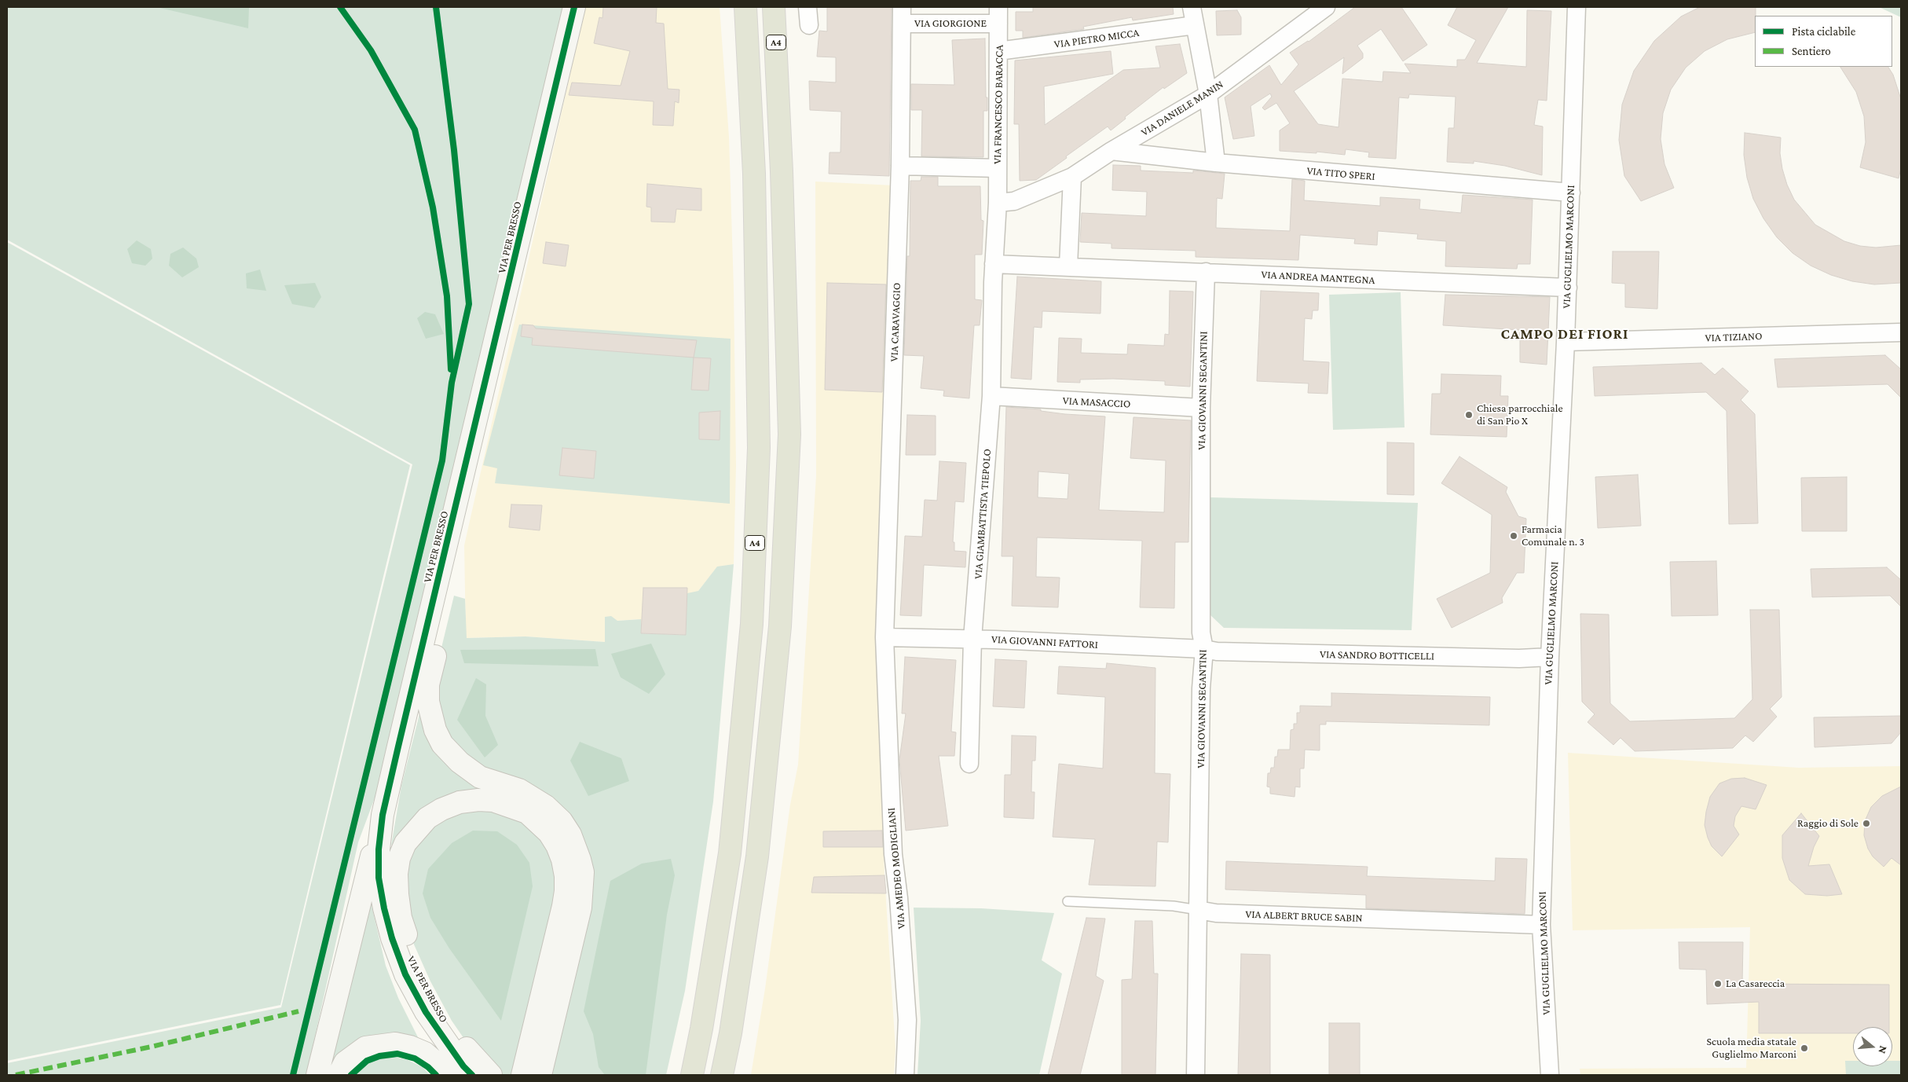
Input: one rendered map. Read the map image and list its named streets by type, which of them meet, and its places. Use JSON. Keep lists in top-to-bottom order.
{
  "streets": {
    "highway": ["A4"],
    "street": [
      "VIA GIORGIONE",
      "VIA PIETRO MICCA",
      "VIA FRANCESCO BARACCA",
      "VIA DANIELE MANIN",
      "VIA TITO SPERI",
      "VIA PER BRESSO",
      "VIA GUGLIELMO MARCONI",
      "VIA ANDREA MANTEGNA",
      "VIA CARAVAGGIO",
      "VIA TIZIANO",
      "VIA GIOVANNI SEGANTINI",
      "VIA MASACCIO",
      "VIA GIAMBATTISTA TIEPOLO",
      "VIA GIOVANNI FATTORI",
      "VIA SANDRO BOTTICELLI",
      "VIA AMEDEO MODIGLIANI",
      "VIA ALBERT BRUCE SABIN"
    ]
  },
  "crossings": [
    ["VIA GIORGIONE", "VIA FRANCESCO BARACCA"],
    ["VIA GIORGIONE", "VIA CARAVAGGIO"],
    ["VIA PIETRO MICCA", "VIA FRANCESCO BARACCA"],
    ["VIA FRANCESCO BARACCA", "VIA DANIELE MANIN"],
    ["VIA FRANCESCO BARACCA", "VIA ANDREA MANTEGNA"],
    ["VIA FRANCESCO BARACCA", "VIA GIAMBATTISTA TIEPOLO"],
    ["VIA DANIELE MANIN", "VIA TITO SPERI"],
    ["VIA TITO SPERI", "VIA GUGLIELMO MARCONI"],
    ["VIA GUGLIELMO MARCONI", "VIA ANDREA MANTEGNA"],
    ["VIA GUGLIELMO MARCONI", "VIA TIZIANO"],
    ["VIA GUGLIELMO MARCONI", "VIA SANDRO BOTTICELLI"],
    ["VIA GUGLIELMO MARCONI", "VIA ALBERT BRUCE SABIN"],
    ["VIA ANDREA MANTEGNA", "VIA GIOVANNI SEGANTINI"],
    ["VIA ANDREA MANTEGNA", "VIA GIAMBATTISTA TIEPOLO"],
    ["VIA CARAVAGGIO", "VIA GIOVANNI FATTORI"],
    ["VIA CARAVAGGIO", "VIA AMEDEO MODIGLIANI"],
    ["VIA GIOVANNI SEGANTINI", "VIA MASACCIO"],
    ["VIA GIOVANNI SEGANTINI", "VIA GIOVANNI FATTORI"],
    ["VIA GIOVANNI SEGANTINI", "VIA SANDRO BOTTICELLI"],
    ["VIA GIOVANNI SEGANTINI", "VIA ALBERT BRUCE SABIN"],
    ["VIA MASACCIO", "VIA GIAMBATTISTA TIEPOLO"],
    ["VIA GIAMBATTISTA TIEPOLO", "VIA GIOVANNI FATTORI"],
    ["VIA GIOVANNI FATTORI", "VIA SANDRO BOTTICELLI"],
    ["VIA GIOVANNI FATTORI", "VIA AMEDEO MODIGLIANI"]
  ],
  "districts": ["CAMPO DEI FIORI"],
  "places": [
    "Chiesa parrocchiale di San Pio X",
    "Farmacia Comunale n. 3",
    "Raggio di Sole",
    "La Casareccia",
    "Scuola media statale Guglielmo Marconi"
  ],
  "legend": ["Pista ciclabile", "Sentiero"],
  "north": "right"
}
